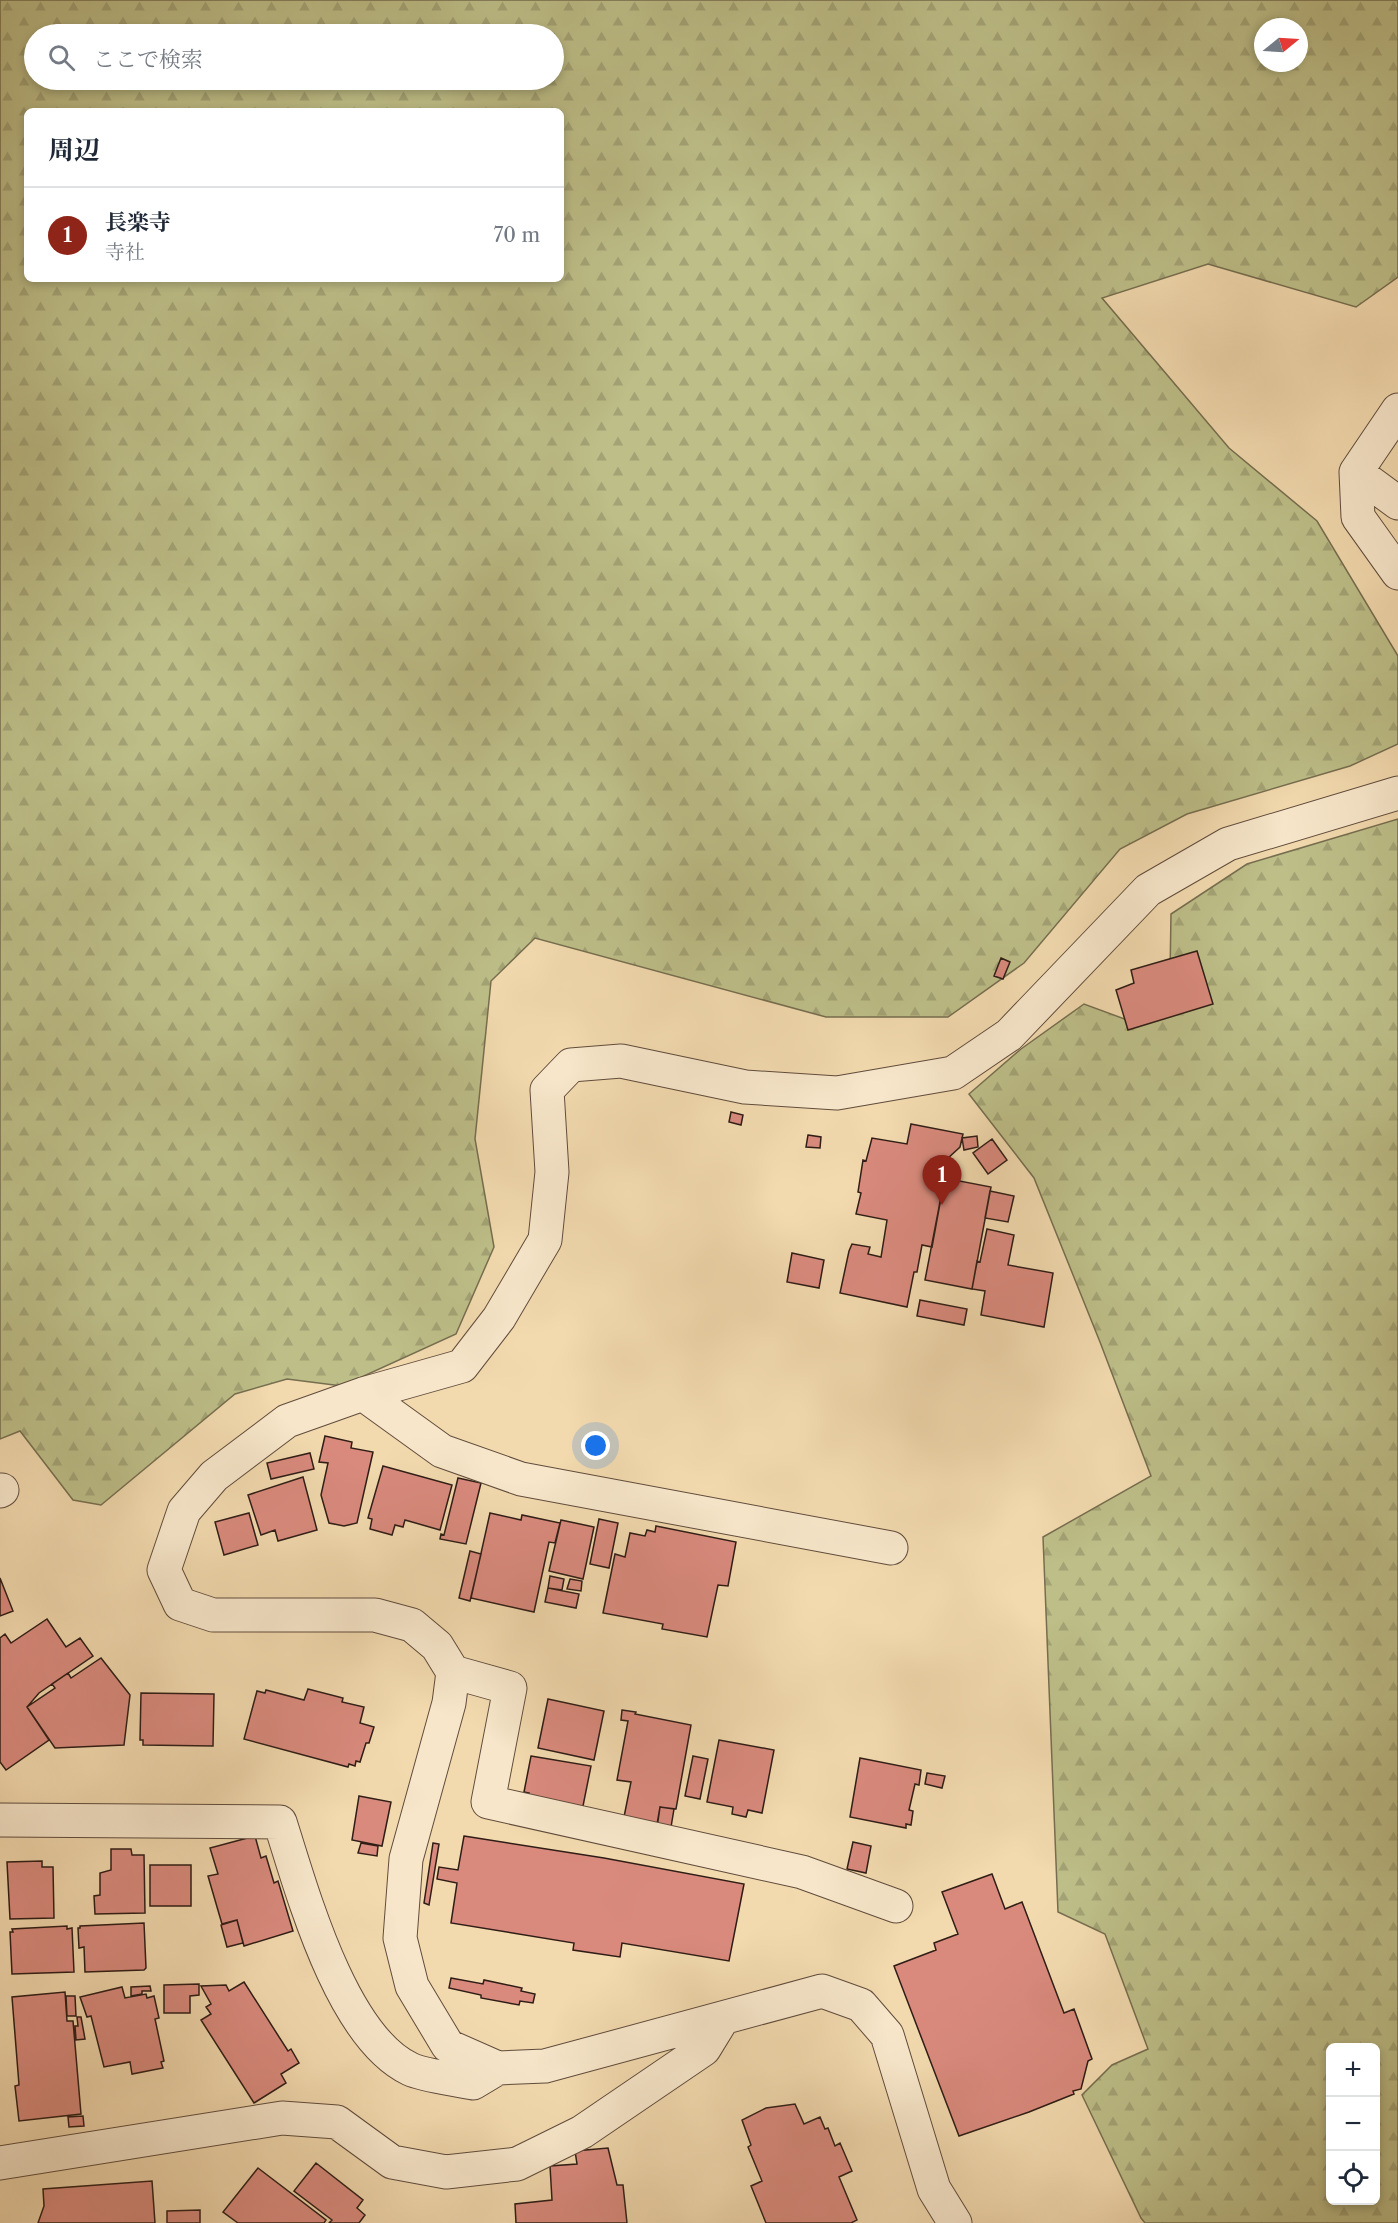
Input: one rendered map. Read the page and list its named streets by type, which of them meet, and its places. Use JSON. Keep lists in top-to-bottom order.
{
  "north": "right",
  "page": {
    "search": "ここで検索",
    "heading": "周辺",
    "list": [
      {
        "mark": "1",
        "name": "長楽寺",
        "note": "寺社",
        "value": "70 m"
      }
    ],
    "pins": "1",
    "map_buttons": ["+", "−"]
  }
}
